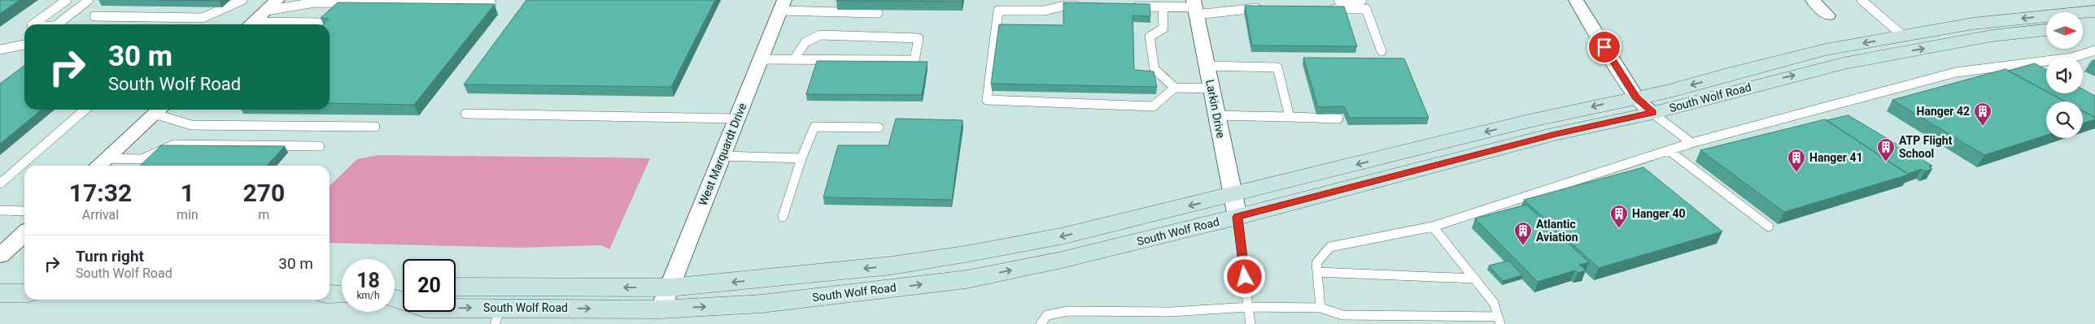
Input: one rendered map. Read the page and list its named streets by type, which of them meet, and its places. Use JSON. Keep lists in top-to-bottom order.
{
  "streets": {
    "main road": ["South Wolf Road"],
    "street": ["Larkin Drive", "West Marquardt Drive"]
  },
  "crossings": [
    ["South Wolf Road", "Larkin Drive"],
    ["South Wolf Road", "West Marquardt Drive"]
  ],
  "places": {
    "building": [
      "Hanger 42",
      "ATP Flight School",
      "Hanger 41",
      "Hanger 40",
      "Atlantic Aviation"
    ]
  },
  "north": "right",
  "page": {
    "turn": ["30 m", "South Wolf Road"],
    "eta": [
      "17:32",
      "Arrival",
      "1",
      "min",
      "270",
      "m"
    ],
    "list": [
      {
        "name": "Turn right",
        "note": "South Wolf Road",
        "value": "30 m"
      }
    ],
    "speed": "18 km/h",
    "limit": "20"
  }
}
